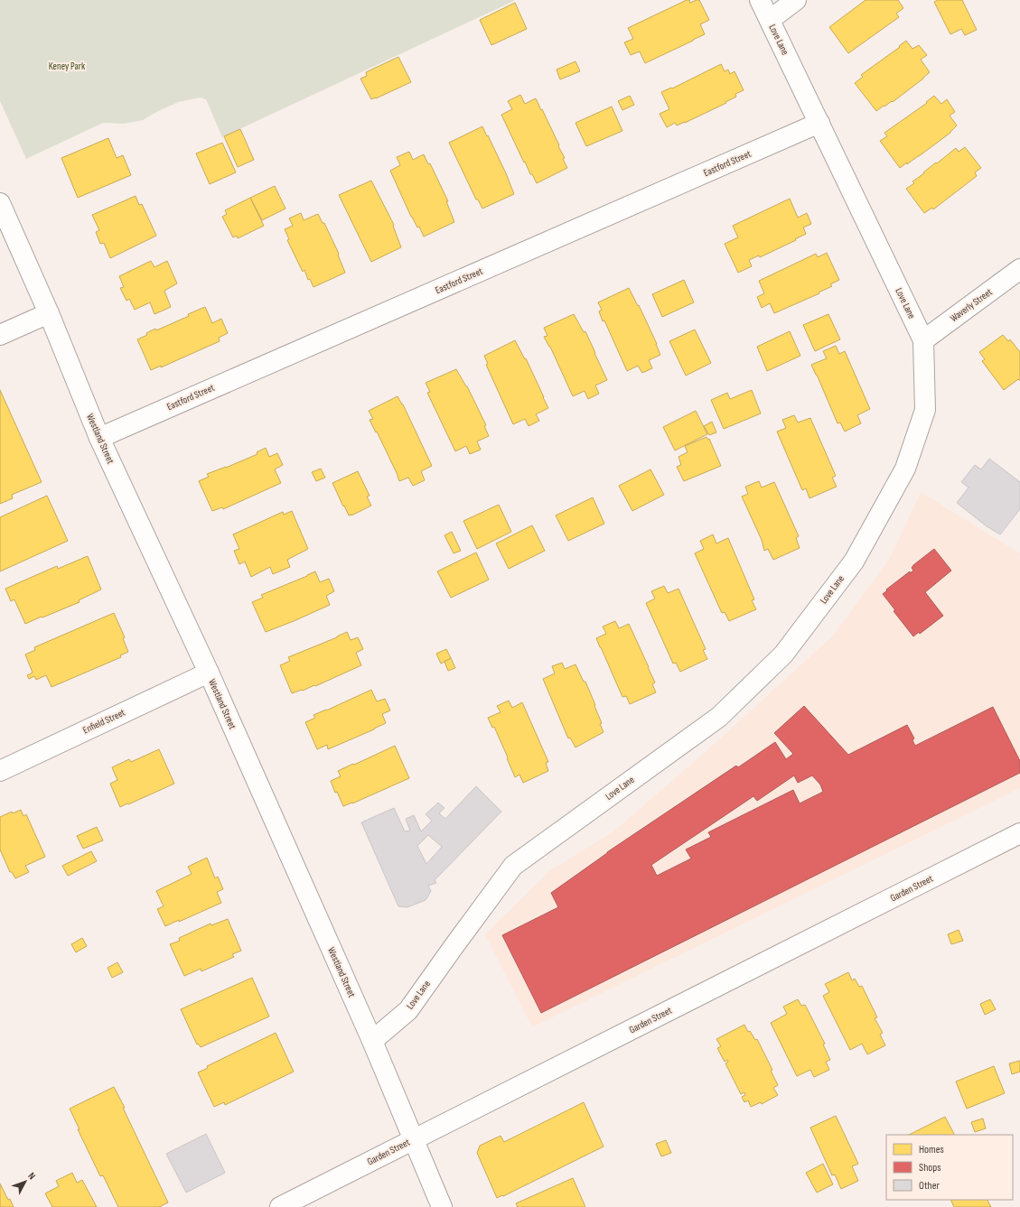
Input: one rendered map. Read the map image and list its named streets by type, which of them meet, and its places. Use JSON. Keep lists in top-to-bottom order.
{
  "streets": {
    "street": [
      "Love Lane",
      "Eastford Street",
      "Waverly Street",
      "Westland Street",
      "Enfield Street",
      "Garden Street"
    ]
  },
  "crossings": [
    ["Love Lane", "Eastford Street"],
    ["Love Lane", "Waverly Street"],
    ["Love Lane", "Westland Street"],
    ["Eastford Street", "Westland Street"],
    ["Westland Street", "Enfield Street"],
    ["Westland Street", "Garden Street"]
  ],
  "parks": ["Keney Park"],
  "legend": ["Homes", "Shops", "Other"],
  "north": "top right"
}
